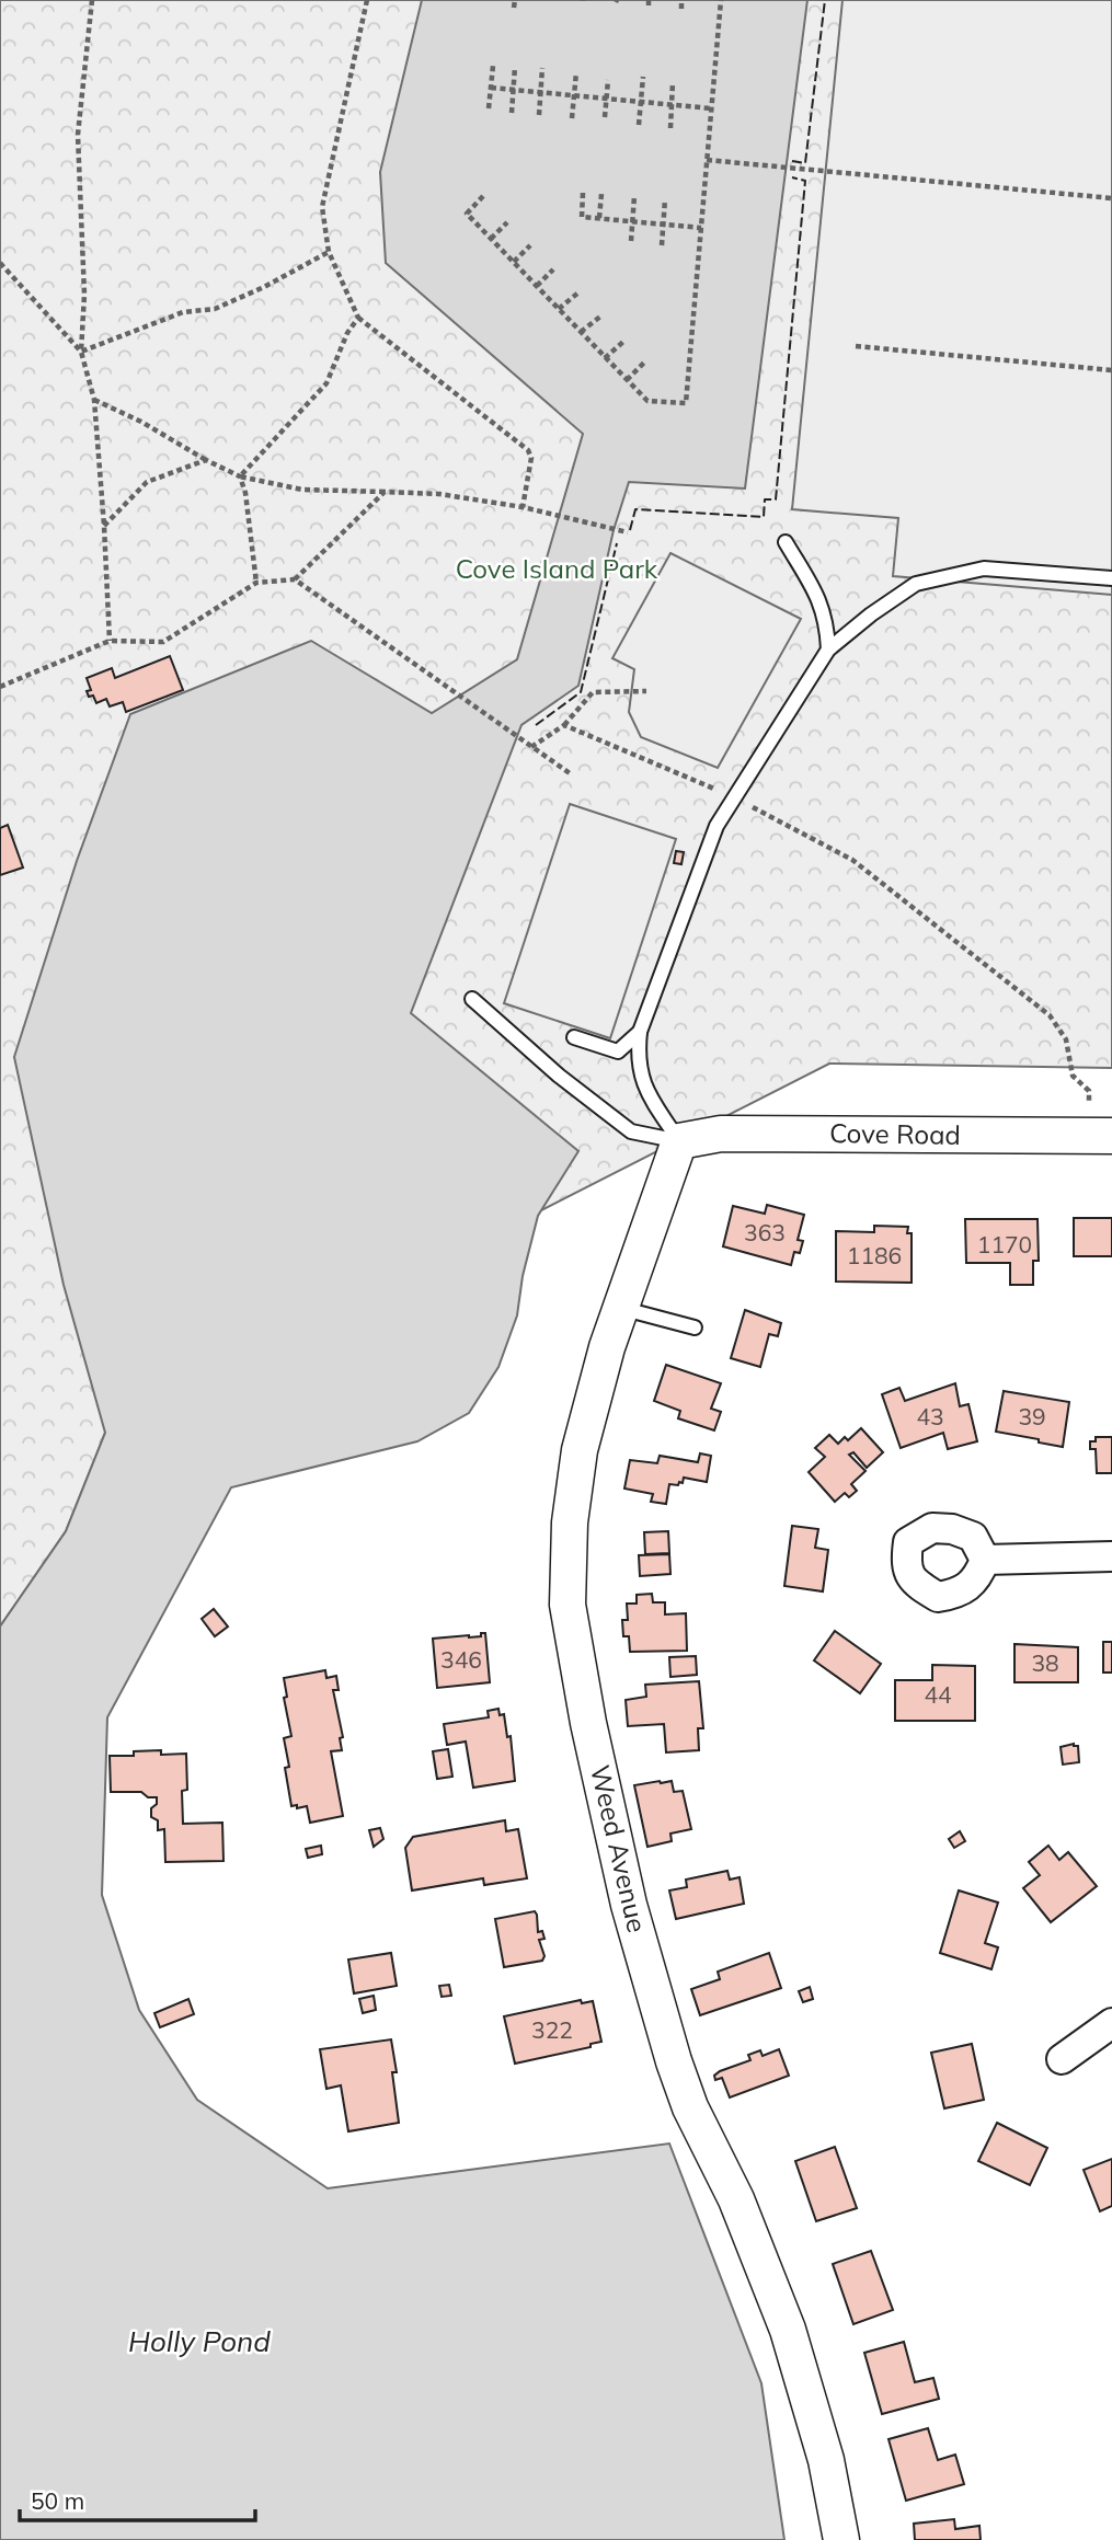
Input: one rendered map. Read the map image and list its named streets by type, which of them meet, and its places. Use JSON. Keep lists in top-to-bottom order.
{
  "streets": {
    "street": ["Cove Road", "Weed Avenue"]
  },
  "crossings": [
    ["Cove Road", "Weed Avenue"]
  ],
  "water": ["Holly Pond"],
  "parks": ["Cove Island Park"],
  "house_numbers": [
    "363",
    "1170",
    "1186",
    "43",
    "39",
    "346",
    "38",
    "44",
    "322"
  ],
  "scale_bar": "50 m"
}
